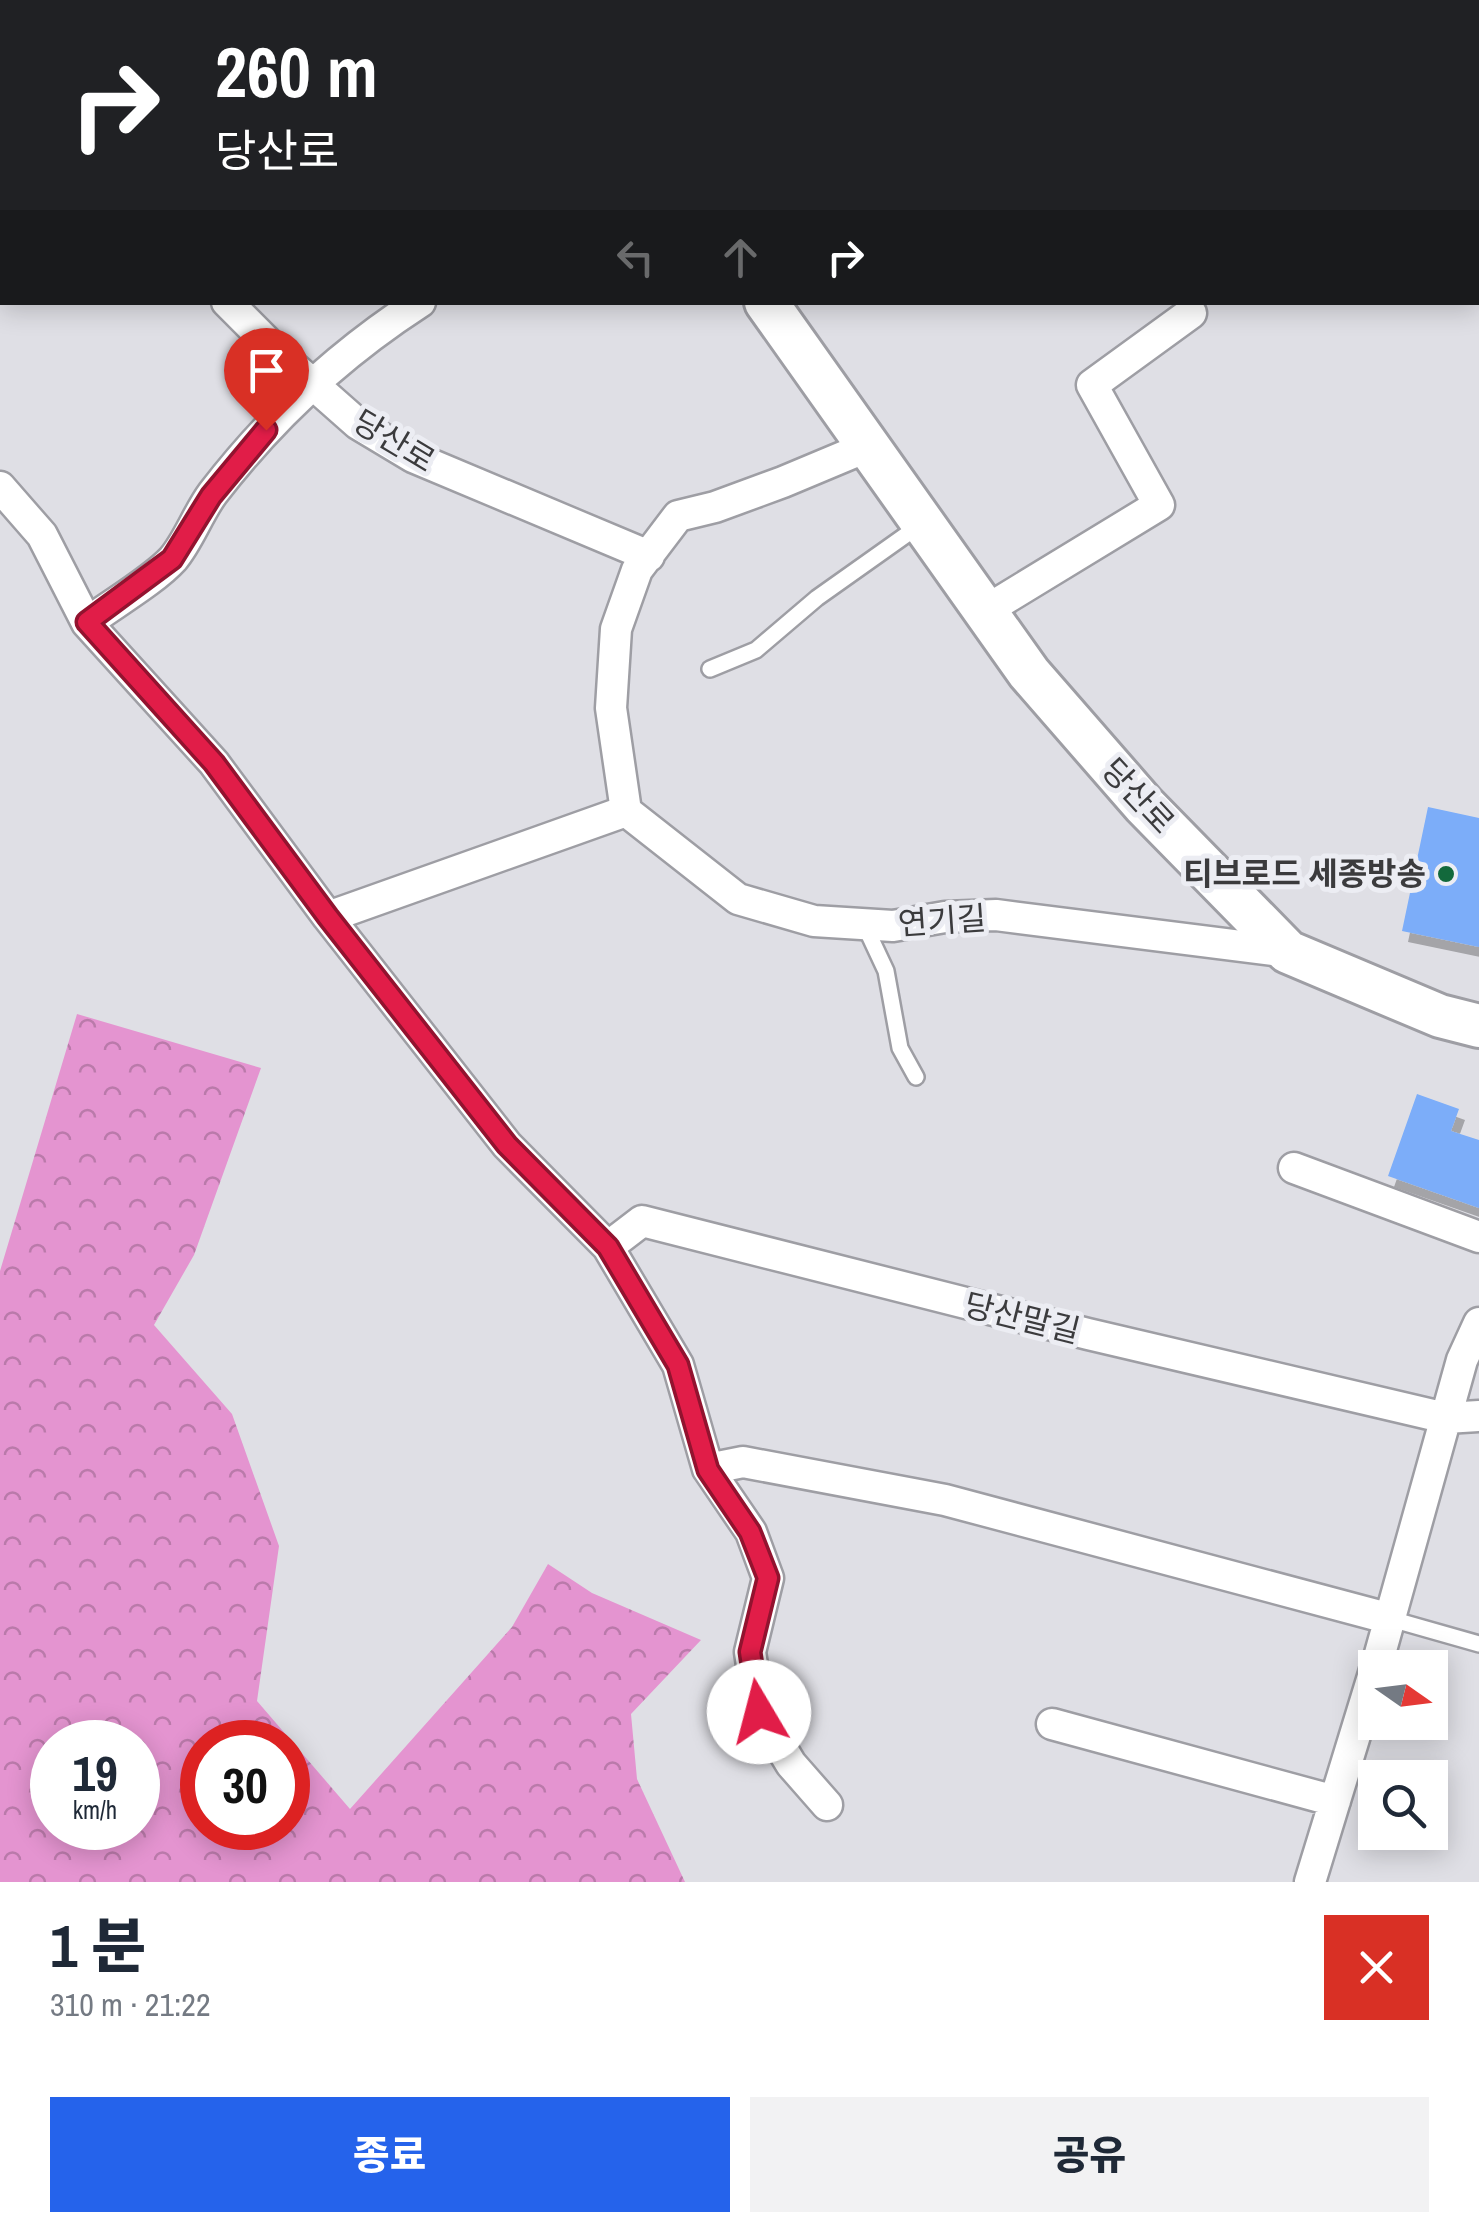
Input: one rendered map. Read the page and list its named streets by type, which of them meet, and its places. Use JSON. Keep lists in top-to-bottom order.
{
  "streets": {
    "street": ["당산로", "연기길", "당산말길"]
  },
  "crossings": [
    ["당산로", "연기길"]
  ],
  "places": ["티브로드 세종방송"],
  "north": "right",
  "page": {
    "turn": ["260 m", "당산로"],
    "speed": "19 km/h",
    "limit": "30",
    "heading": ["1 분", "310 m · 21:22"],
    "buttons": ["종료", "공유"]
  }
}
